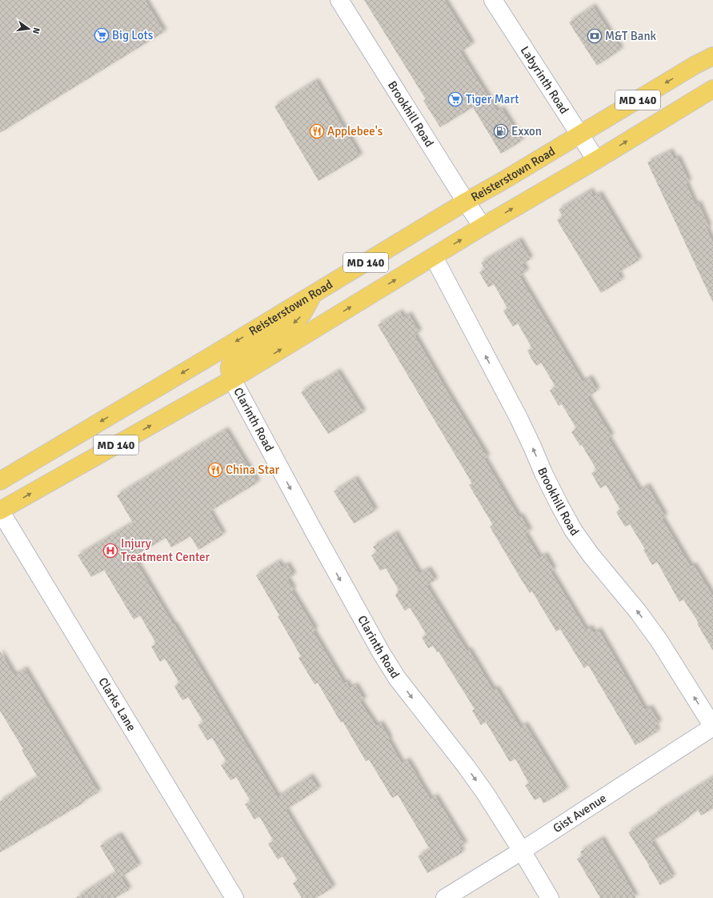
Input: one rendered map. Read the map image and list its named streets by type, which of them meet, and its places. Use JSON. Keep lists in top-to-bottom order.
{
  "streets": {
    "main road": ["MD 140", "Reisterstown Road"],
    "street": [
      "Labyrinth Road",
      "Brookhill Road",
      "Clarinth Road",
      "Clarks Lane",
      "Gist Avenue"
    ]
  },
  "crossings": [
    ["Labyrinth Road", "MD 140"],
    ["Labyrinth Road", "Reisterstown Road"],
    ["MD 140", "Brookhill Road"],
    ["MD 140", "Clarinth Road"],
    ["MD 140", "Clarks Lane"],
    ["Brookhill Road", "Reisterstown Road"],
    ["Brookhill Road", "Gist Avenue"],
    ["Clarinth Road", "Gist Avenue"]
  ],
  "one_way": ["Brookhill Road", "Clarinth Road"],
  "places": {
    "supermarket": ["Big Lots", "Tiger Mart"],
    "bank": ["M&T Bank"],
    "restaurant": ["Applebee's", "China Star"],
    "fuel station": ["Exxon"],
    "hospital": ["Injury Treatment Center"]
  },
  "north": "right"
}
